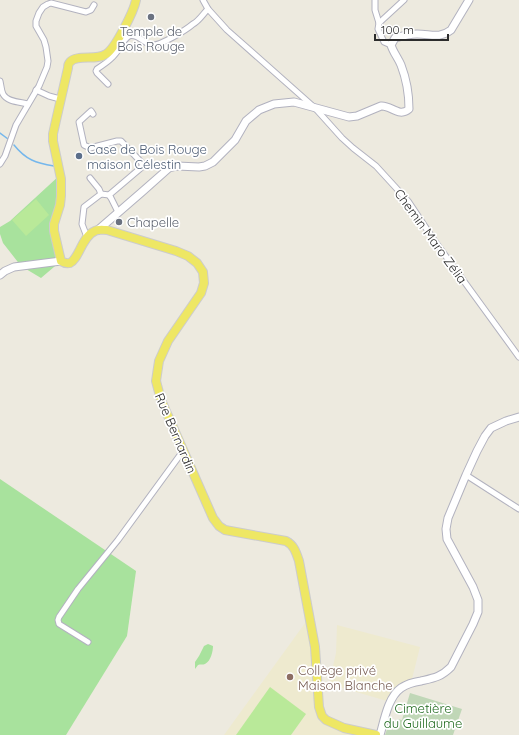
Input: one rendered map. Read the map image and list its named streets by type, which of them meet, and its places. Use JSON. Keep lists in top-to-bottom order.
{
  "streets": {
    "main road": ["Rue Bernardin"],
    "street": ["Chemin Maro Zélia"]
  },
  "parks": ["Cimetière du Guillaume"],
  "places": [
    "Temple de Bois Rouge",
    "Case de Bois Rouge maison Célestin",
    "Chapelle",
    "Collège privé Maison Blanche"
  ],
  "scale_bar": "100 m"
}
